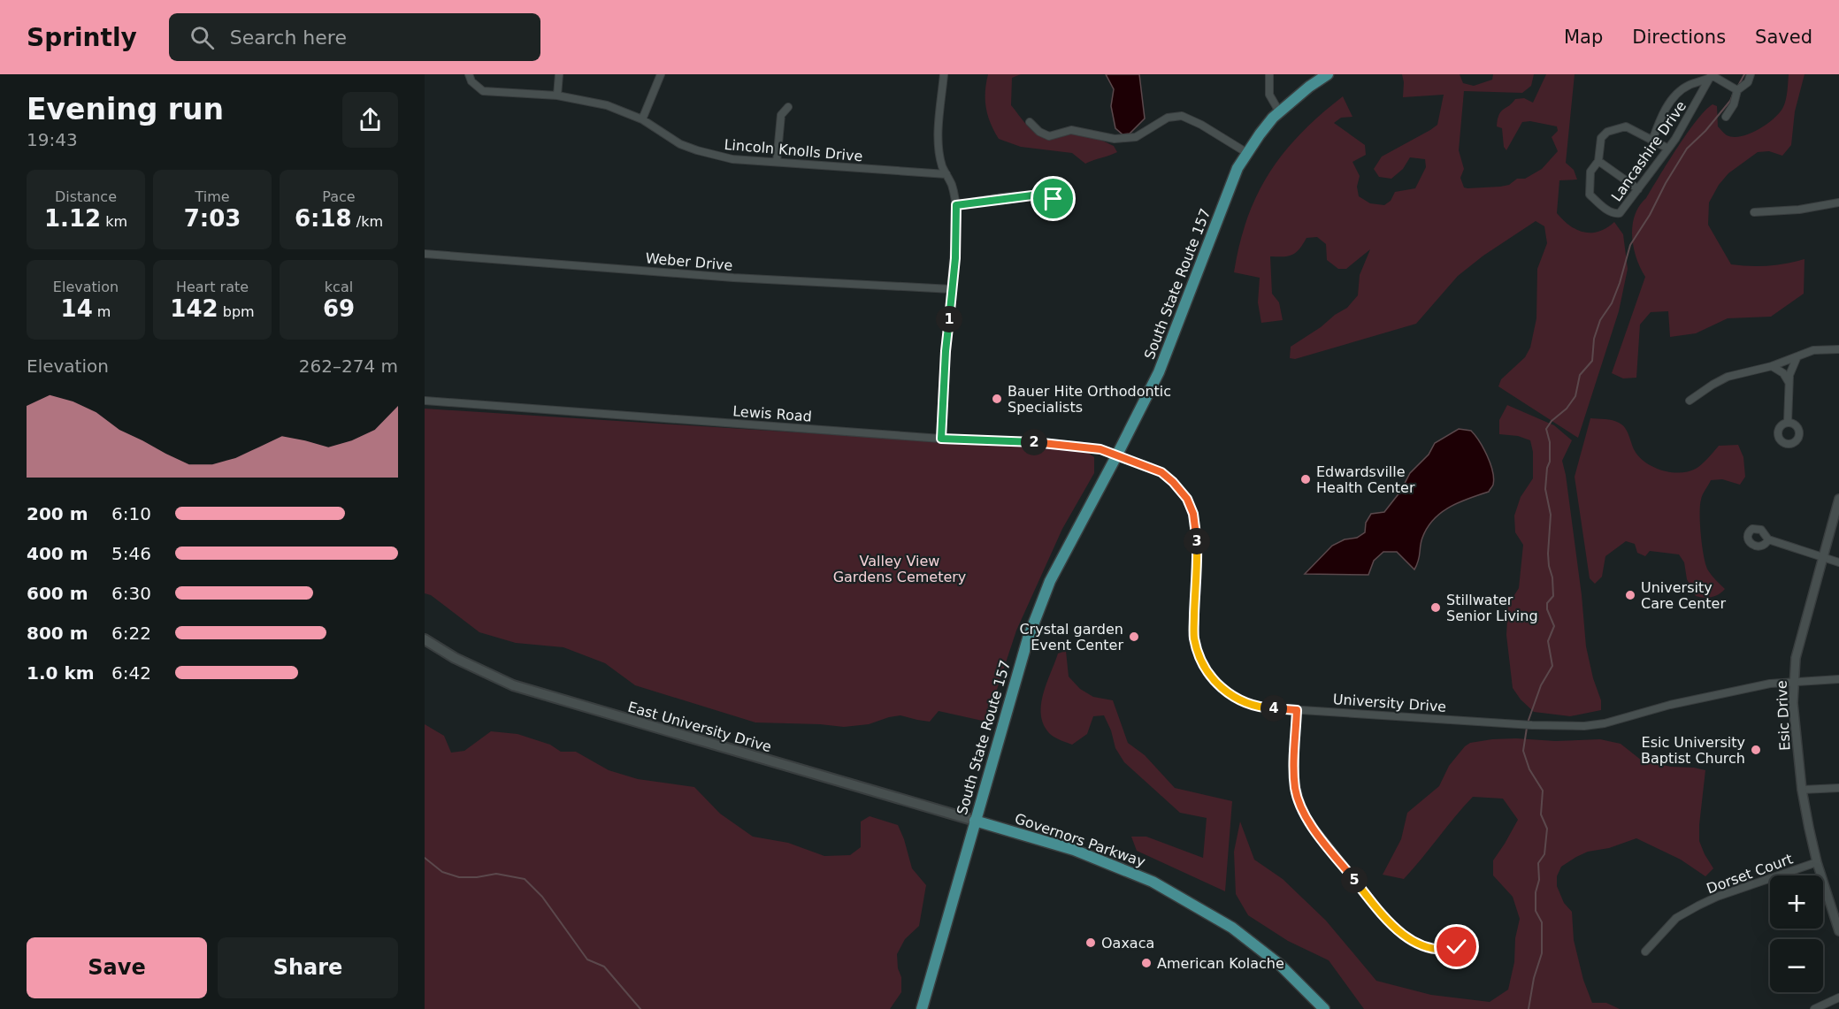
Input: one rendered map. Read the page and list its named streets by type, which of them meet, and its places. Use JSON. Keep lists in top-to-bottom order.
{
  "streets": {
    "main road": ["South State Route 157", "East University Drive", "Governors Parkway"],
    "street": [
      "Lincoln Knolls Drive",
      "Lancashire Drive",
      "Weber Drive",
      "Lewis Road",
      "University Drive",
      "Esic Drive",
      "Dorset Court"
    ]
  },
  "crossings": [
    ["South State Route 157", "Lewis Road"],
    ["South State Route 157", "University Drive"],
    ["South State Route 157", "East University Drive"],
    ["South State Route 157", "Governors Parkway"],
    ["Lewis Road", "University Drive"],
    ["University Drive", "Esic Drive"],
    ["Esic Drive", "Dorset Court"],
    ["East University Drive", "Governors Parkway"]
  ],
  "parks": ["Valley View Gardens Cemetery"],
  "places": [
    "Bauer Hite Orthodontic Specialists",
    "Edwardsville Health Center",
    "University Care Center",
    "Stillwater Senior Living",
    "Crystal garden Event Center",
    "Esic University Baptist Church",
    "Oaxaca",
    "American Kolache"
  ],
  "page": {
    "header": "Sprintly",
    "search": "Search here",
    "nav": ["Map", "Directions", "Saved"],
    "heading": ["Evening run", "19:43"],
    "stats": [
      ["Distance", "1.12 km"],
      ["Time", "7:03"],
      ["Pace", "6:18 /km"],
      ["Elevation", "14 m"],
      ["Heart rate", "142 bpm"],
      ["kcal", "69"]
    ],
    "pins": [
      "1",
      "2",
      "3",
      "4",
      "5"
    ],
    "chart": ["Elevation", "262–274 m"],
    "list": [
      {
        "name": "200 m",
        "note": "6:10"
      },
      {
        "name": "400 m",
        "note": "5:46"
      },
      {
        "name": "600 m",
        "note": "6:30"
      },
      {
        "name": "800 m",
        "note": "6:22"
      },
      {
        "name": "1.0 km",
        "note": "6:42"
      }
    ],
    "map_buttons": ["+", "−"],
    "buttons": ["Save", "Share"]
  }
}
